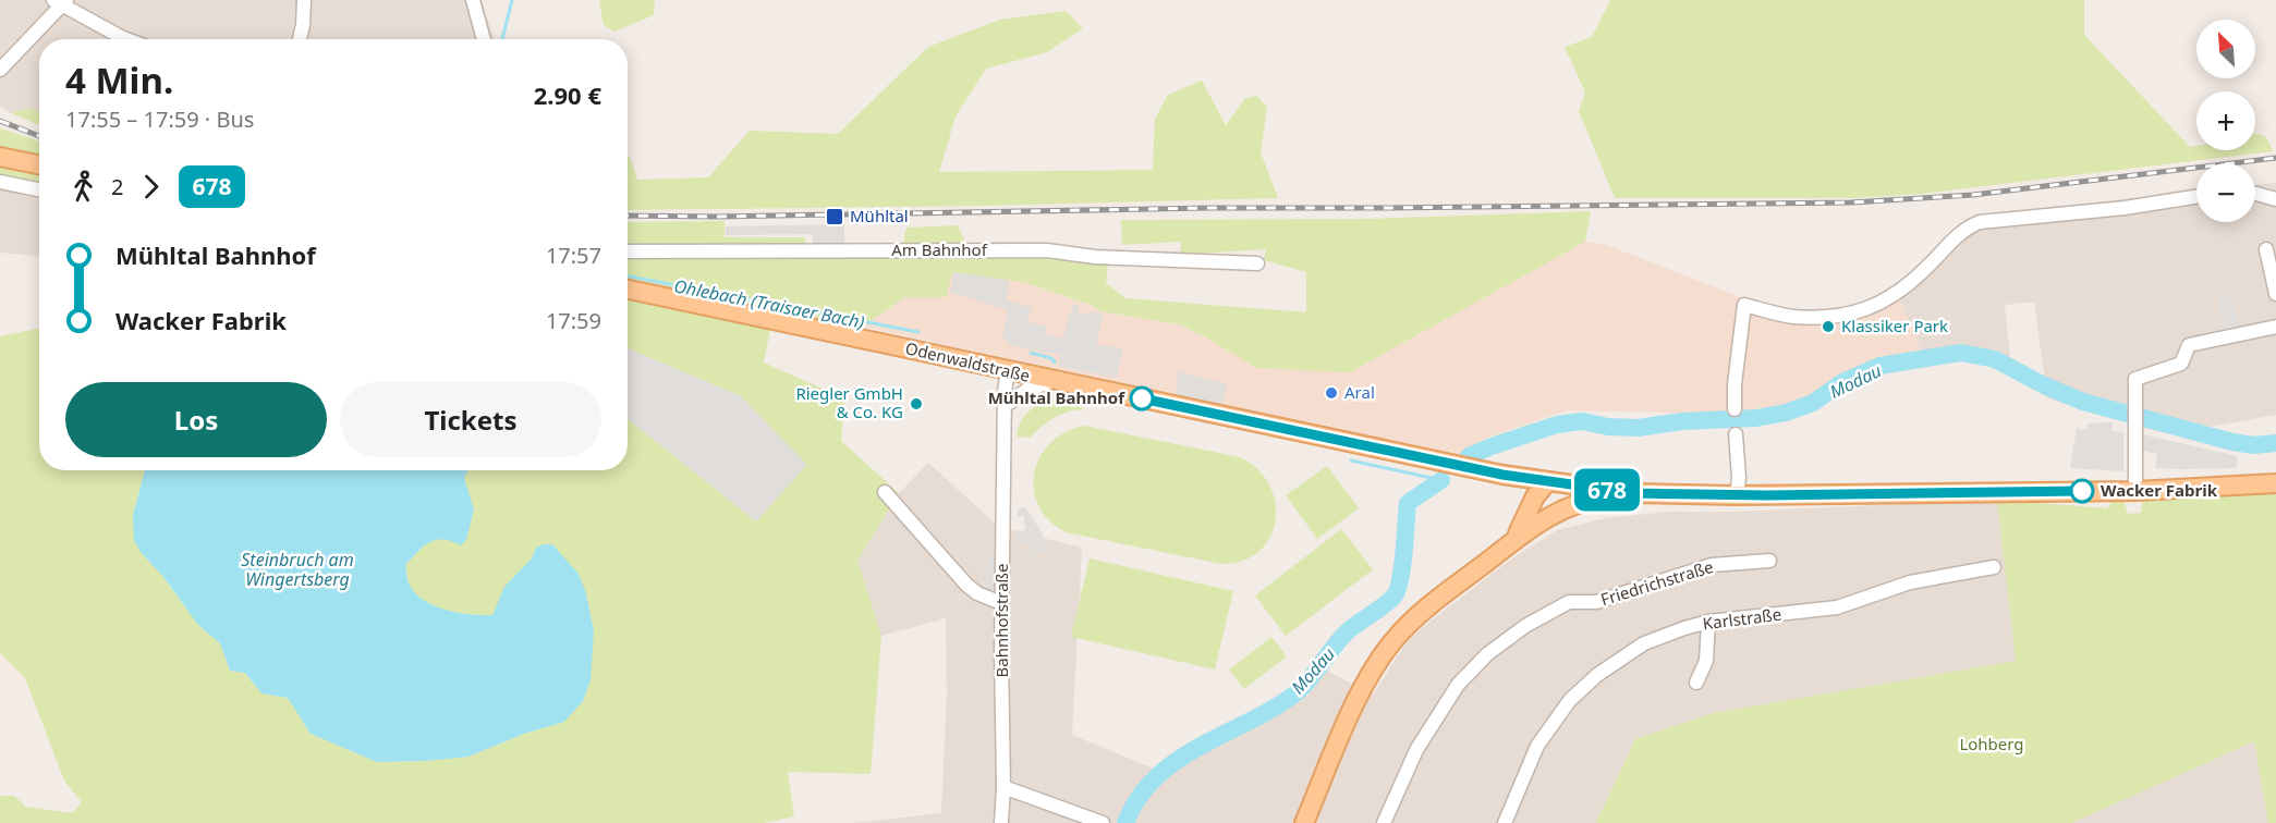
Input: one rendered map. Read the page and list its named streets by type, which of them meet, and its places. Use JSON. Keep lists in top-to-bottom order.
{
  "streets": {
    "main road": ["Odenwaldstraße"],
    "street": [
      "Am Bahnhof",
      "Friedrichstraße",
      "Karlstraße",
      "Bahnhofstraße"
    ]
  },
  "crossings": [
    ["Odenwaldstraße", "Bahnhofstraße"]
  ],
  "water": ["Ohlebach (Traisaer Bach)", "Modau", "Steinbruch am Wingertsberg"],
  "parks": ["Lohberg"],
  "places": {
    "transit": ["Mühltal"],
    "other": [
      "Klassiker Park",
      "Aral",
      "Mühltal Bahnhof",
      "Riegler GmbH & Co. KG",
      "Wacker Fabrik"
    ]
  },
  "lines": ["bus line 678"],
  "north": "top left",
  "page": {
    "on_map": "678",
    "map_buttons": ["+", "−"],
    "heading": ["4 Min.", "17:55 – 17:59 · Bus", "2.90 €"],
    "legs": ["2", "678"],
    "list": [
      {
        "name": "Mühltal Bahnhof",
        "value": "17:57"
      },
      {
        "name": "Wacker Fabrik",
        "value": "17:59"
      }
    ],
    "buttons": ["Los", "Tickets"]
  }
}
